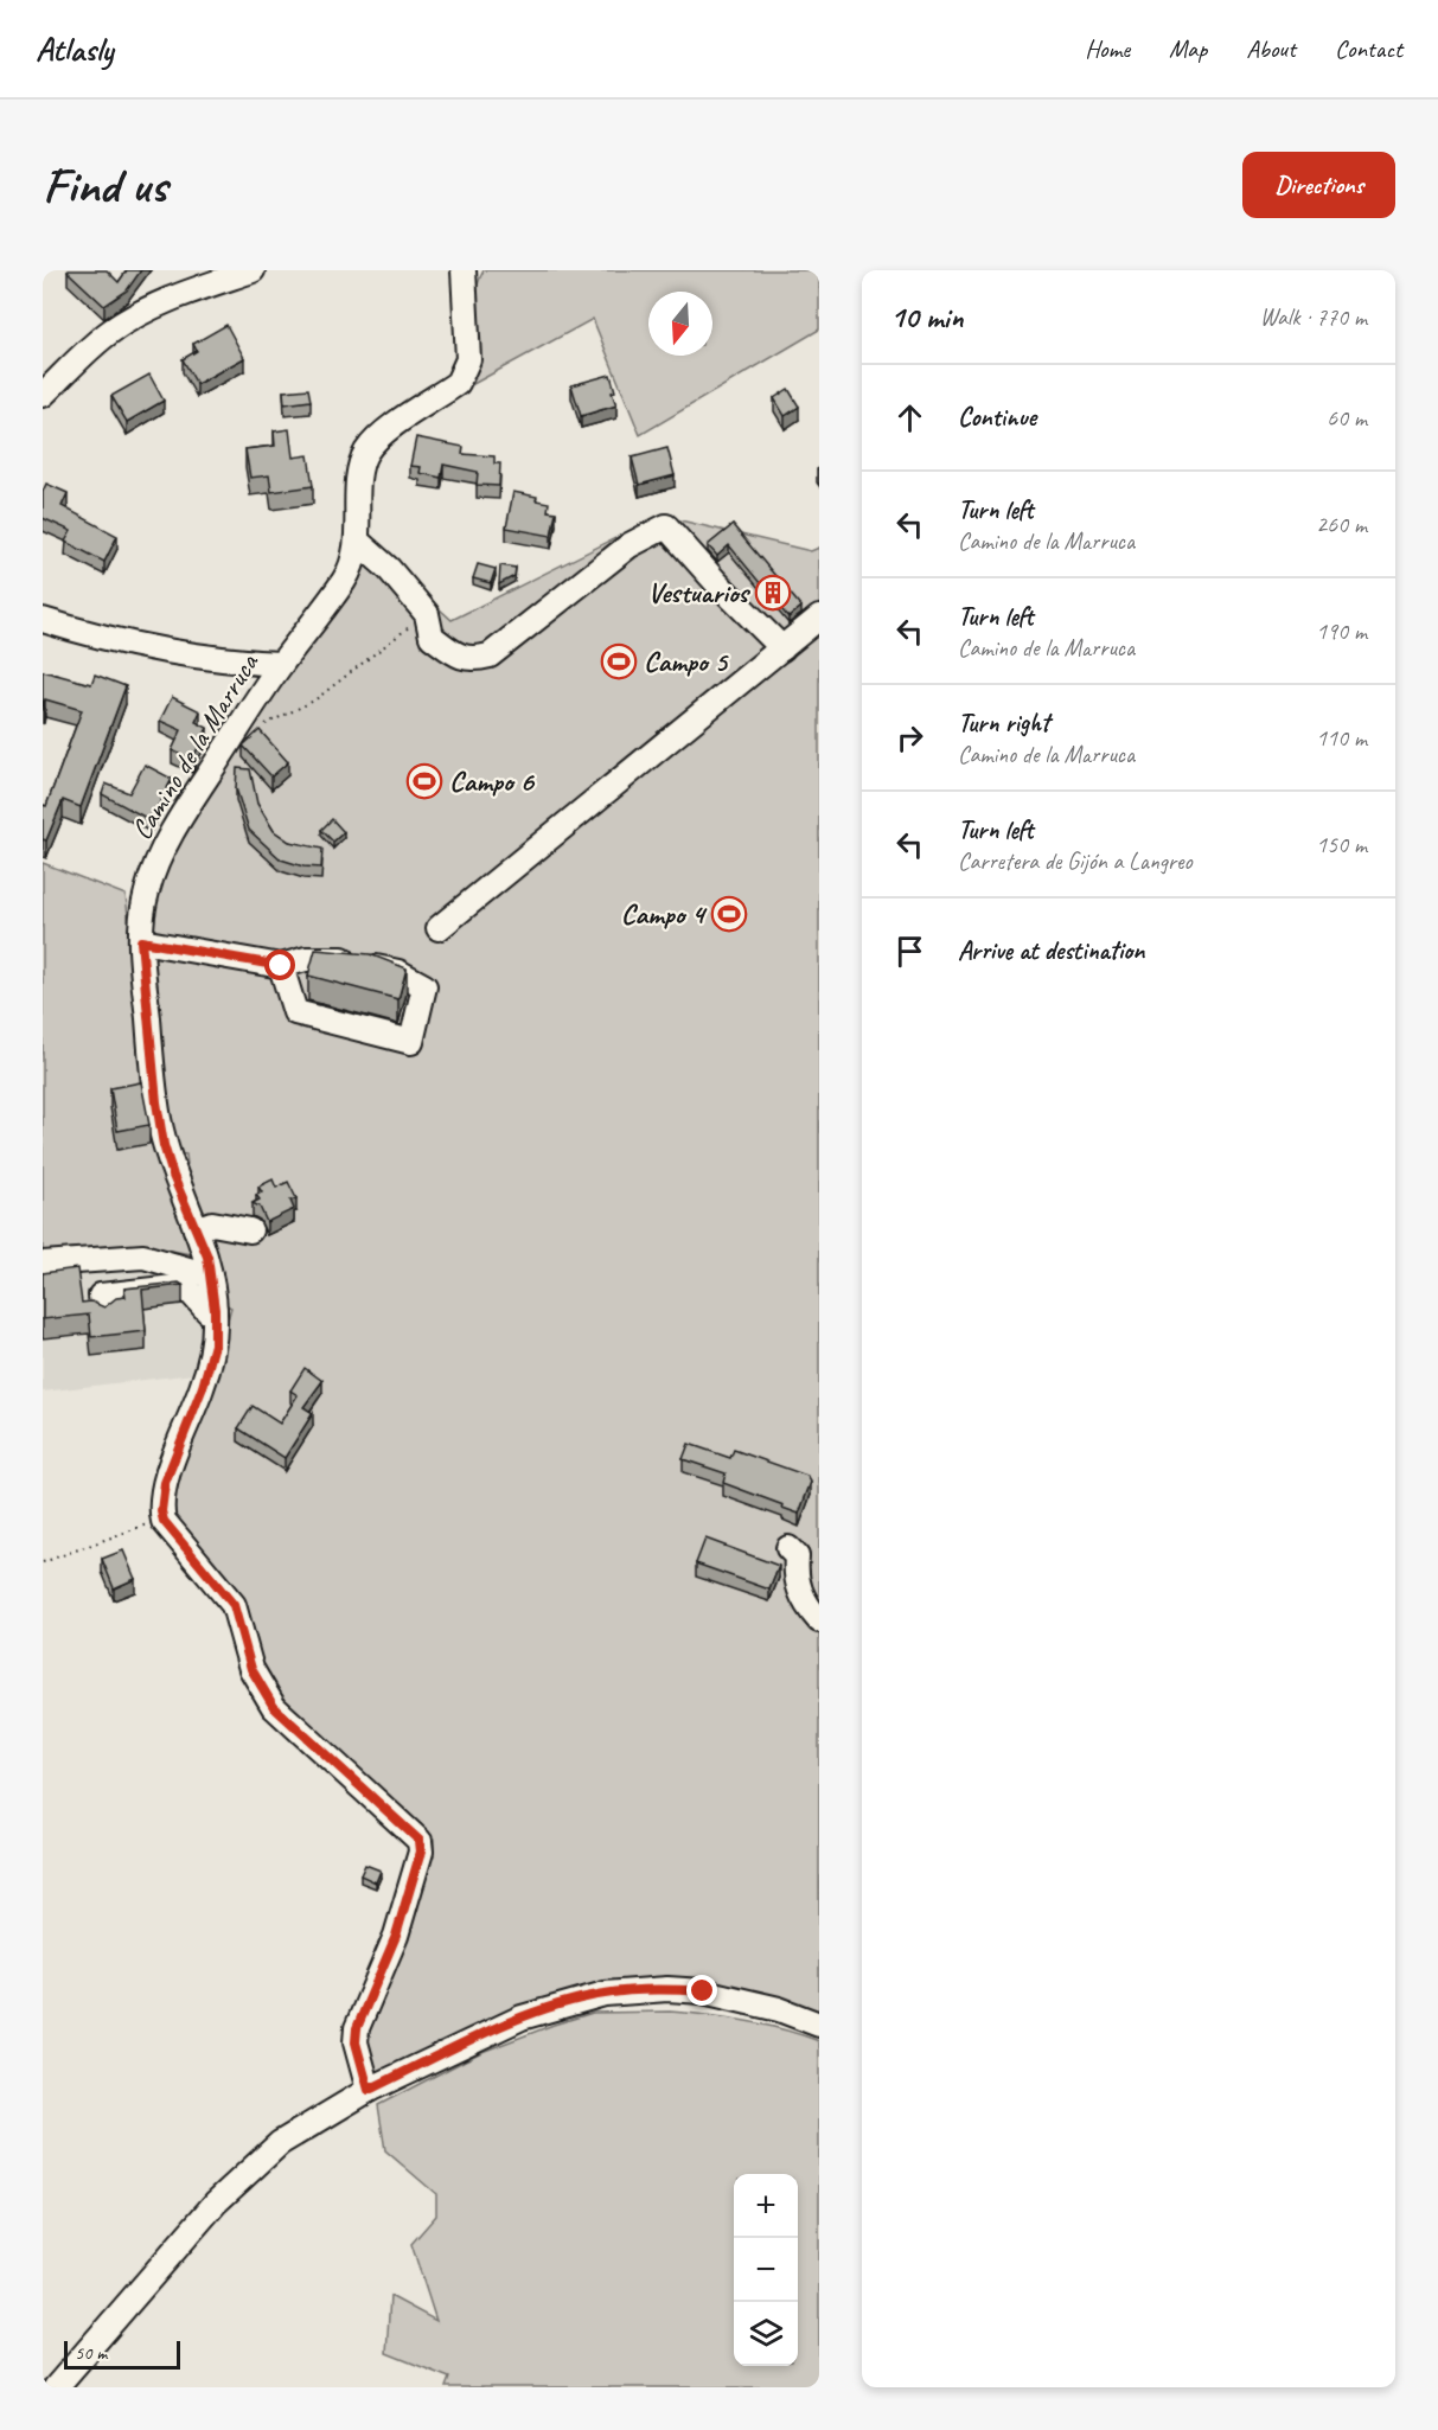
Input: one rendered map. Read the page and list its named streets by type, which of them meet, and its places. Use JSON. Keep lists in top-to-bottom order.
{
  "streets": {
    "street": ["Camino de la Marruca"]
  },
  "places": {
    "building": ["Vestuarios"],
    "sports": ["Campo 5", "Campo 6", "Campo 4"]
  },
  "scale_bar": "50 m",
  "north": "bottom",
  "page": {
    "header": "Atlasly",
    "nav": [
      "Home",
      "Map",
      "About",
      "Contact"
    ],
    "buttons": "Directions",
    "title": "Find us",
    "heading": ["10 min", "Walk · 770 m"],
    "list": [
      ["Continue", "60 m"],
      ["Turn left", "Camino de la Marruca", "260 m"],
      ["Turn left", "Camino de la Marruca", "190 m"],
      ["Turn right", "Camino de la Marruca", "110 m"],
      ["Turn left", "Carretera de Gijón a Langreo", "150 m"],
      "Arrive at destination"
    ],
    "map_buttons": ["+", "−"],
    "scale": "50 m"
  }
}
